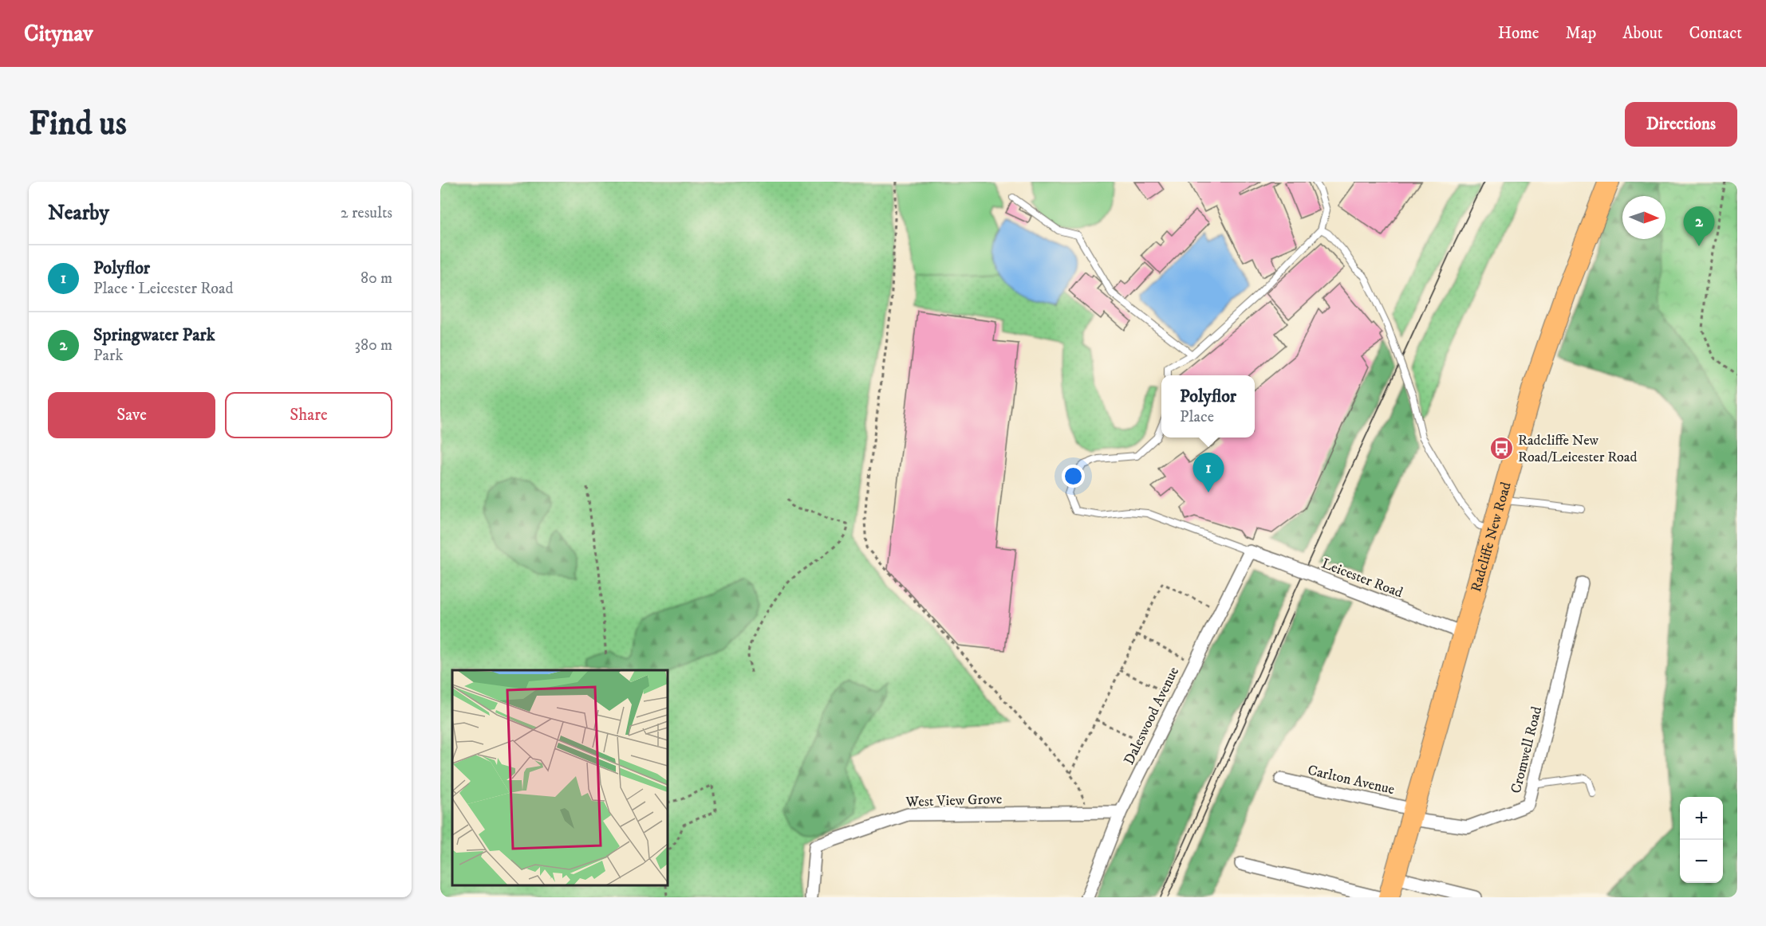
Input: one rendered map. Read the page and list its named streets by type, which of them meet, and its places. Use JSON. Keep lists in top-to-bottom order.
{
  "streets": {
    "main road": ["Radcliffe New Road"],
    "street": [
      "Leicester Road",
      "Daleswood Avenue",
      "Cromwell Road",
      "Carlton Avenue",
      "West View Grove"
    ]
  },
  "crossings": [
    ["Radcliffe New Road", "Leicester Road"],
    ["Radcliffe New Road", "Cromwell Road"],
    ["Radcliffe New Road", "Carlton Avenue"],
    ["Leicester Road", "Daleswood Avenue"],
    ["Daleswood Avenue", "West View Grove"],
    ["Cromwell Road", "Carlton Avenue"]
  ],
  "places": {
    "bus stop": ["Radcliffe New Road/Leicester Road"]
  },
  "north": "right",
  "page": {
    "header": "Citynav",
    "nav": [
      "Home",
      "Map",
      "About",
      "Contact"
    ],
    "buttons": [
      "Directions",
      ["Save", "Share"]
    ],
    "title": "Find us",
    "heading": ["Nearby", "2 results"],
    "pins": ["2", "1"],
    "list": [
      {
        "mark": "1",
        "name": "Polyflor",
        "note": "Place · Leicester Road",
        "value": "80 m"
      },
      {
        "mark": "2",
        "name": "Springwater Park",
        "note": "Park",
        "value": "380 m"
      }
    ],
    "popup": ["Polyflor", "Place"],
    "map_buttons": ["+", "−"]
  }
}
